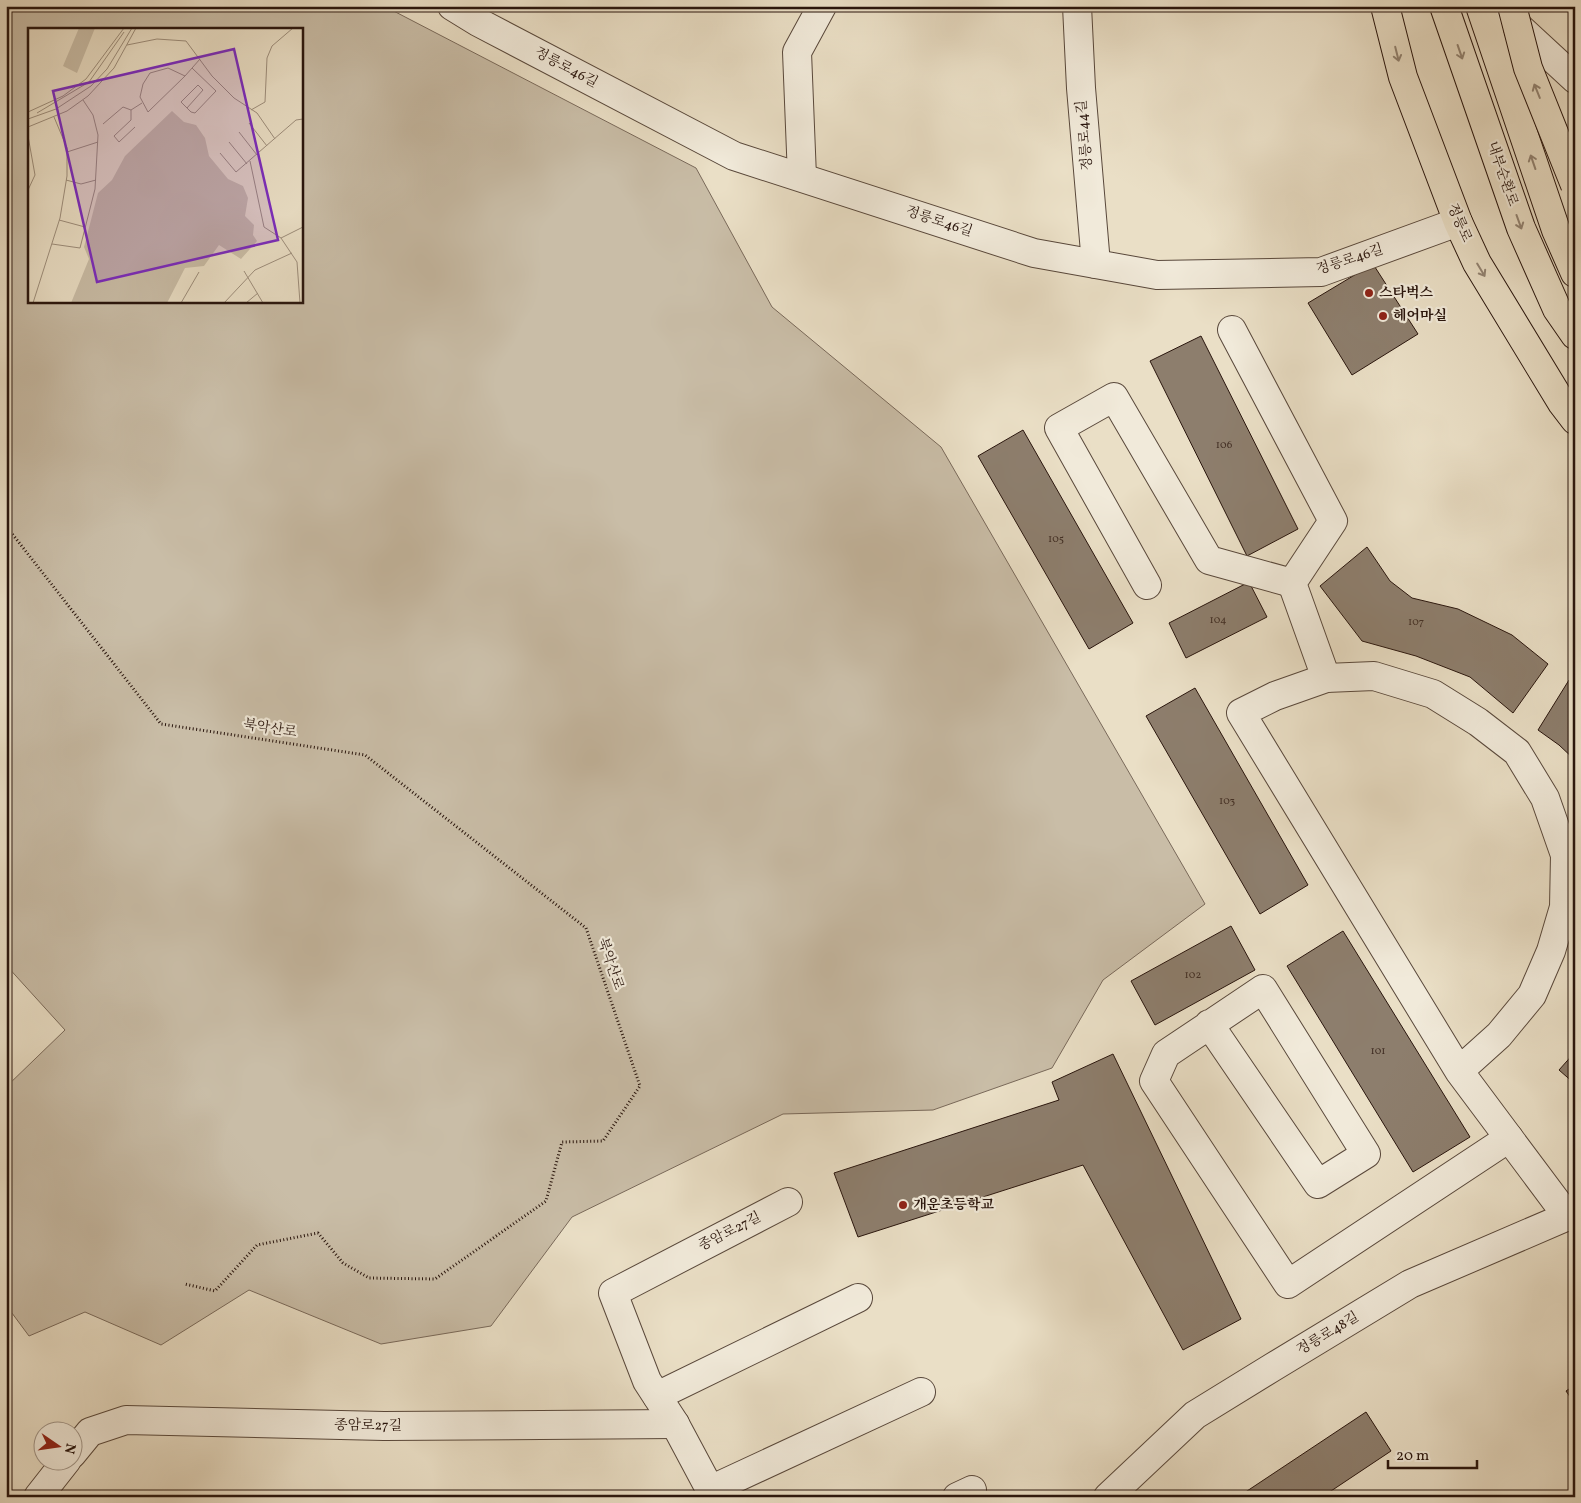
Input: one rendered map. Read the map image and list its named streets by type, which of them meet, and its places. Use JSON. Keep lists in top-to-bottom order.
{
  "streets": {
    "main road": ["내부순환로", "정릉로"],
    "street": [
      "정릉로46길",
      "정릉로44길",
      "종암로27길",
      "정릉로48길"
    ],
    "path": ["북악산로"]
  },
  "crossings": [
    ["정릉로46길", "정릉로44길"],
    ["정릉로46길", "정릉로"]
  ],
  "places": ["스타벅스", "헤어마실", "개운초등학교"],
  "house_numbers": [
    "106",
    "105",
    "104",
    "107",
    "103",
    "102",
    "101"
  ],
  "scale_bar": "20 m",
  "north": "right"
}
